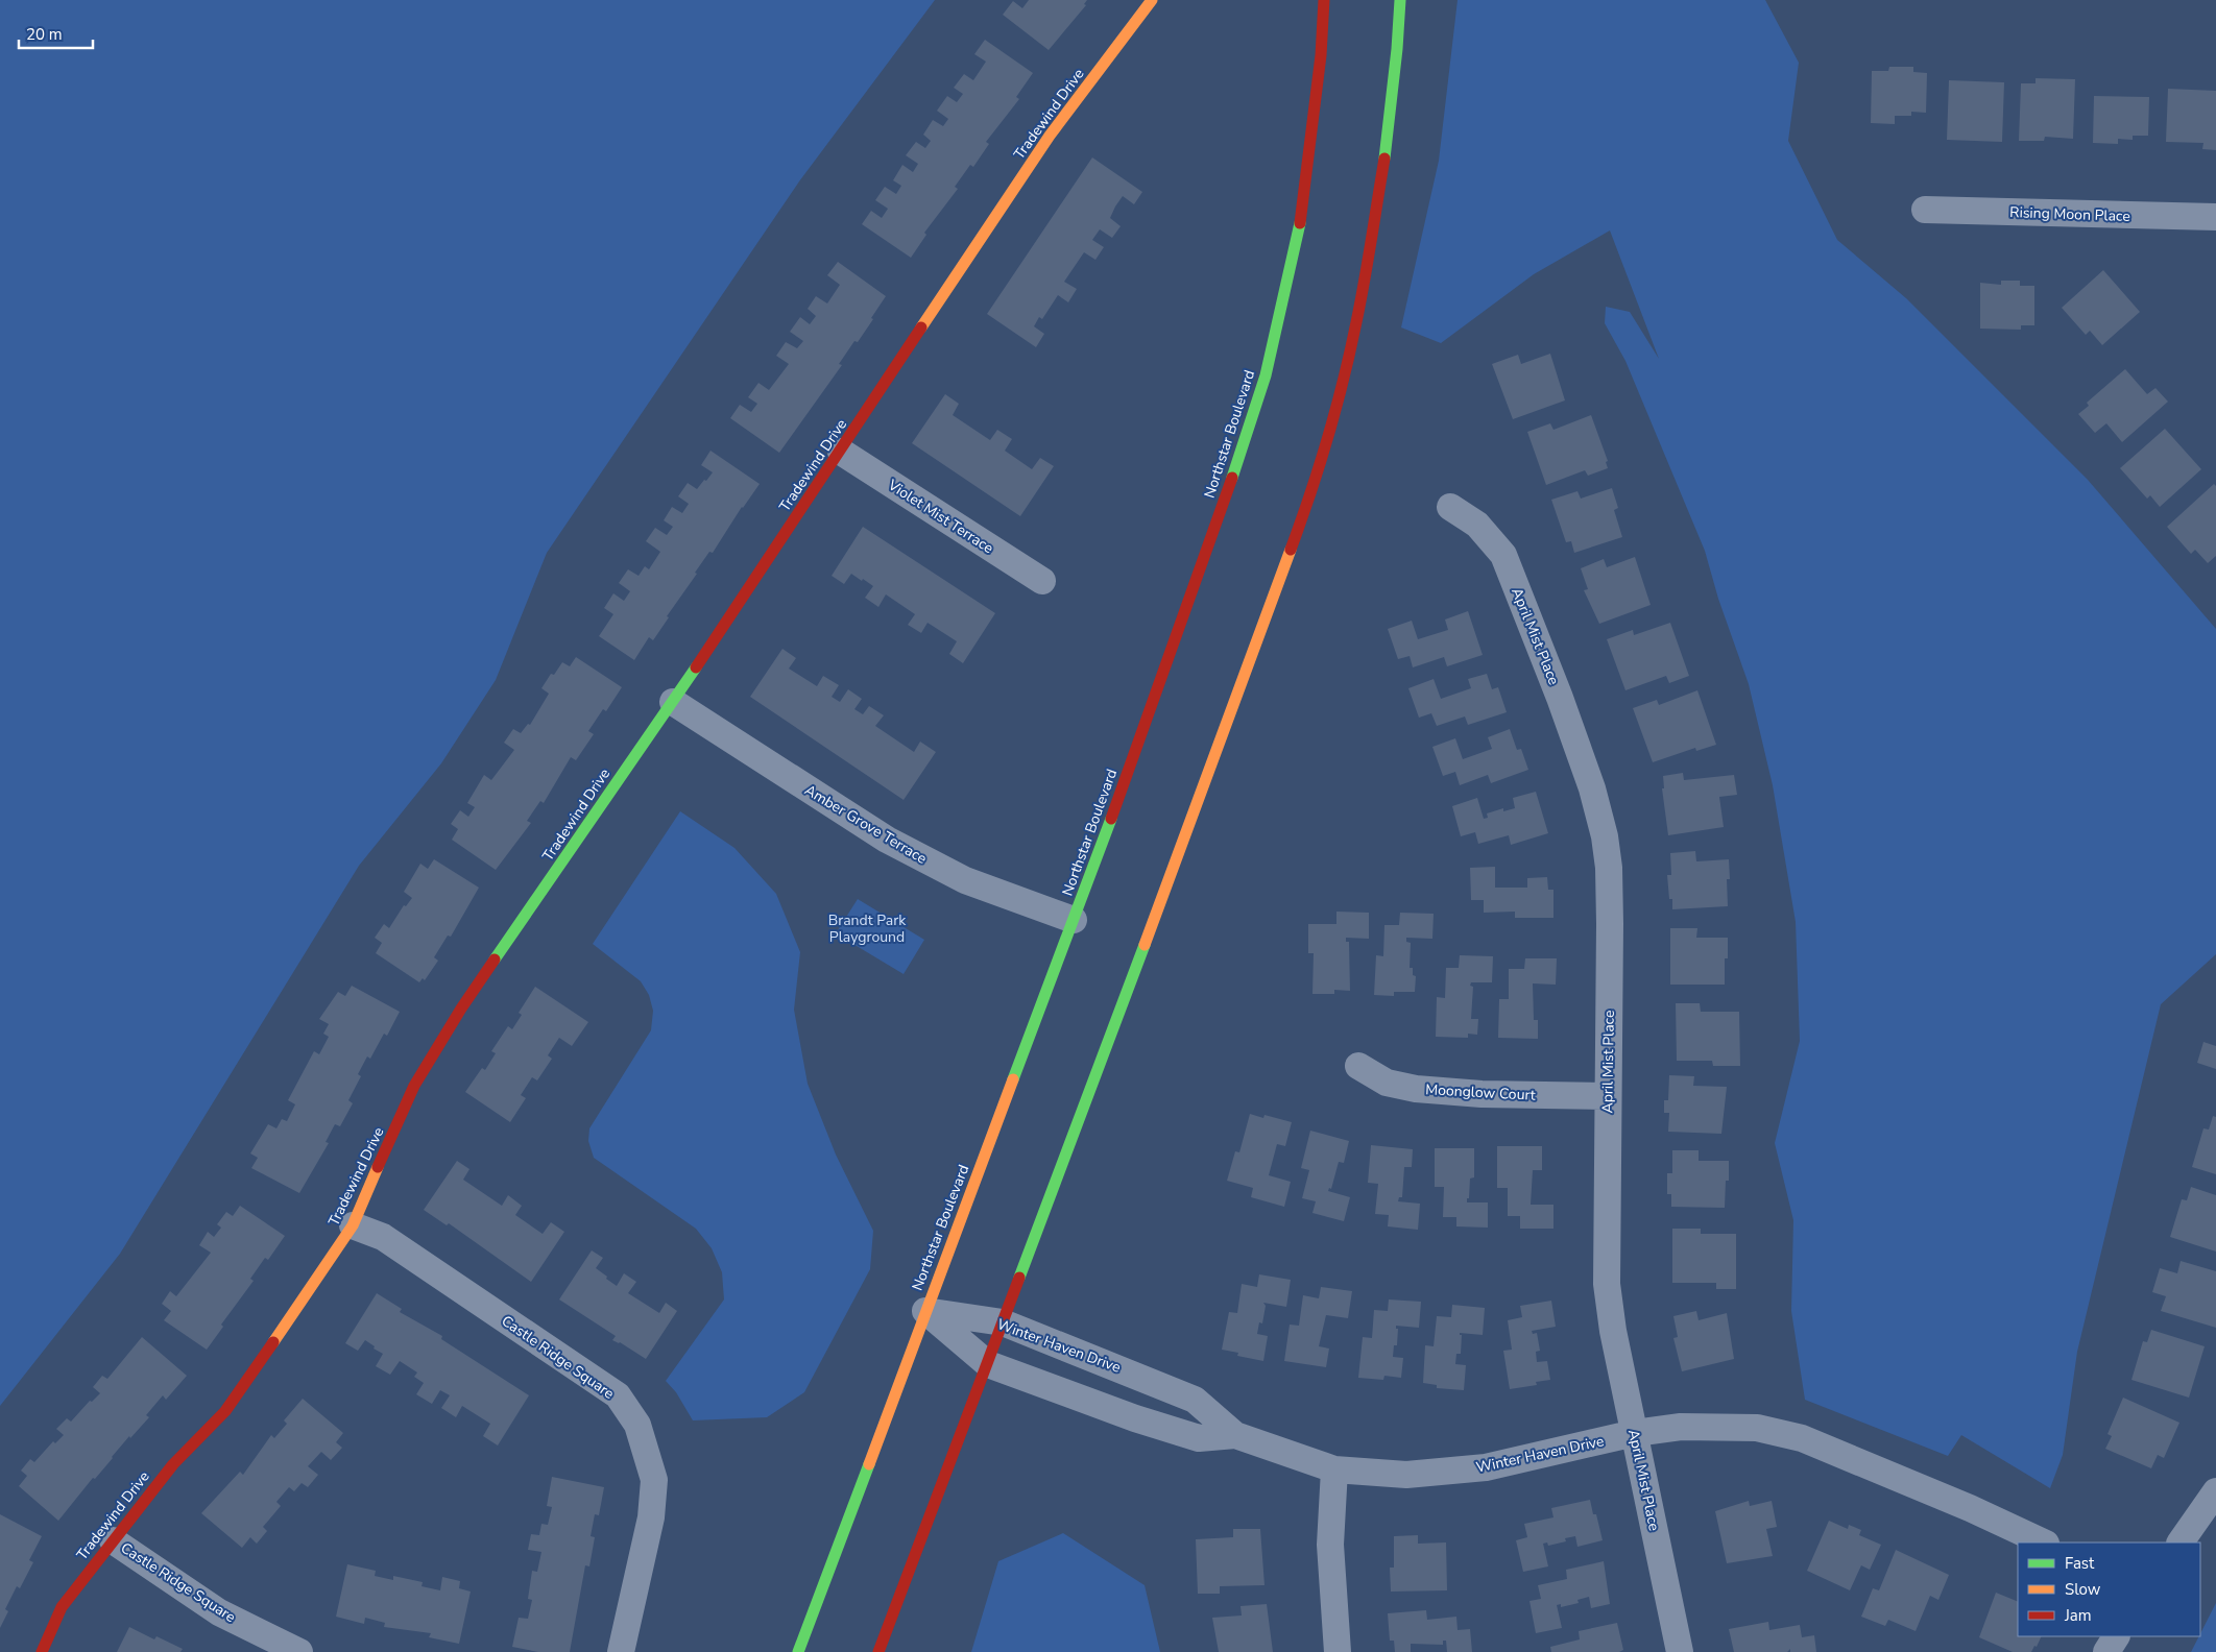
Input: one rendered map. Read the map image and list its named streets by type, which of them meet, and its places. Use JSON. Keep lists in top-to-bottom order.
{
  "streets": {
    "main road": ["Tradewind Drive", "Northstar Boulevard"],
    "street": [
      "Rising Moon Place",
      "Violet Mist Terrace",
      "April Mist Place",
      "Amber Grove Terrace",
      "Moonglow Court",
      "Winter Haven Drive",
      "Castle Ridge Square"
    ]
  },
  "crossings": [
    ["Tradewind Drive", "Violet Mist Terrace"],
    ["Tradewind Drive", "Amber Grove Terrace"],
    ["Tradewind Drive", "Castle Ridge Square"],
    ["Northstar Boulevard", "Amber Grove Terrace"],
    ["Northstar Boulevard", "Winter Haven Drive"],
    ["April Mist Place", "Moonglow Court"],
    ["April Mist Place", "Winter Haven Drive"]
  ],
  "parks": ["Brandt Park Playground"],
  "legend": ["Fast", "Slow", "Jam"],
  "scale_bar": "20 m"
}
